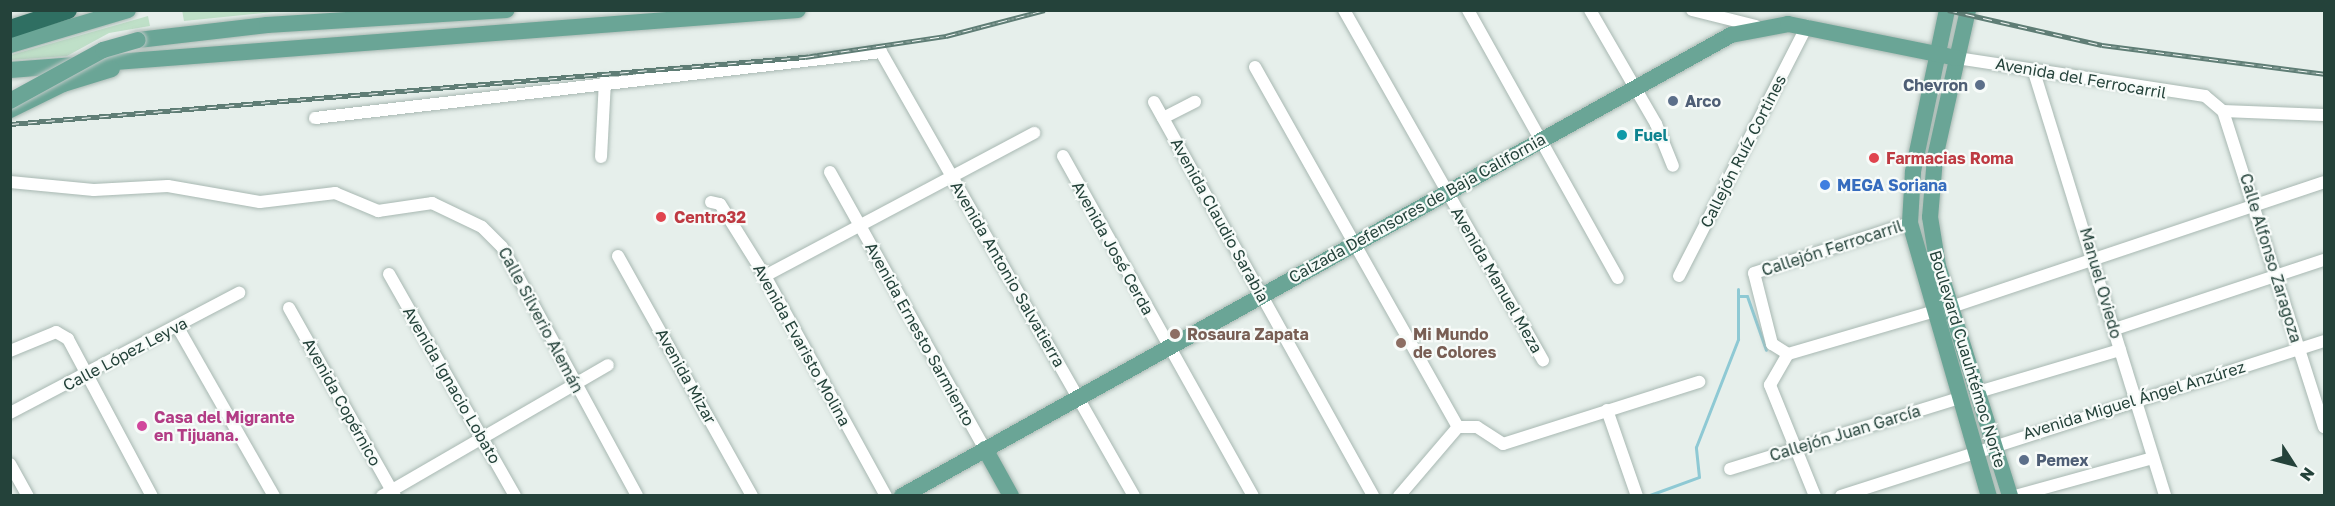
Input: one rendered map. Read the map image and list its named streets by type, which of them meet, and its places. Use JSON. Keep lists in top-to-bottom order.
{
  "streets": {
    "main road": ["Calzada Defensores de Baja California", "Avenida Ernesto Sarmiento", "Boulevard Cuauhtémoc Norte"],
    "street": [
      "Avenida del Ferrocarril",
      "Callejón Ruíz Cortines",
      "Avenida Claudio Sarabia",
      "Avenida José Cerda",
      "Callejón Ferrocarril",
      "Calle Alfonso Zaragoza",
      "Avenida Antonio Salvatierra",
      "Avenida Manuel Meza",
      "Manuel Oviedo",
      "Calle Silverio Alemán",
      "Avenida Evaristo Molina",
      "Calle López Leyva",
      "Avenida Mizar",
      "Avenida Ignacio Lobato",
      "Avenida Miguel Ángel Anzúrez",
      "Avenida Copérnico",
      "Callejón Juan García"
    ]
  },
  "crossings": [
    ["Avenida del Ferrocarril", "Calzada Defensores de Baja California"],
    ["Avenida del Ferrocarril", "Calle Alfonso Zaragoza"],
    ["Avenida del Ferrocarril", "Manuel Oviedo"],
    ["Avenida del Ferrocarril", "Boulevard Cuauhtémoc Norte"],
    ["Callejón Ruíz Cortines", "Calzada Defensores de Baja California"],
    ["Calzada Defensores de Baja California", "Avenida Claudio Sarabia"],
    ["Calzada Defensores de Baja California", "Avenida José Cerda"],
    ["Calzada Defensores de Baja California", "Avenida Antonio Salvatierra"],
    ["Calzada Defensores de Baja California", "Avenida Manuel Meza"],
    ["Calzada Defensores de Baja California", "Avenida Ernesto Sarmiento"],
    ["Calzada Defensores de Baja California", "Boulevard Cuauhtémoc Norte"],
    ["Callejón Ferrocarril", "Boulevard Cuauhtémoc Norte"],
    ["Calle Alfonso Zaragoza", "Avenida Miguel Ángel Anzúrez"],
    ["Manuel Oviedo", "Avenida Miguel Ángel Anzúrez"],
    ["Boulevard Cuauhtémoc Norte", "Avenida Miguel Ángel Anzúrez"],
    ["Boulevard Cuauhtémoc Norte", "Callejón Juan García"]
  ],
  "places": [
    "Chevron",
    "Arco",
    "Fuel",
    "Farmacias Roma",
    "MEGA Soriana",
    "Centro32",
    "Rosaura Zapata",
    "Mi Mundo de Colores",
    "Casa del Migrante en Tijuana.",
    "Pemex"
  ],
  "north": "bottom right"
}
